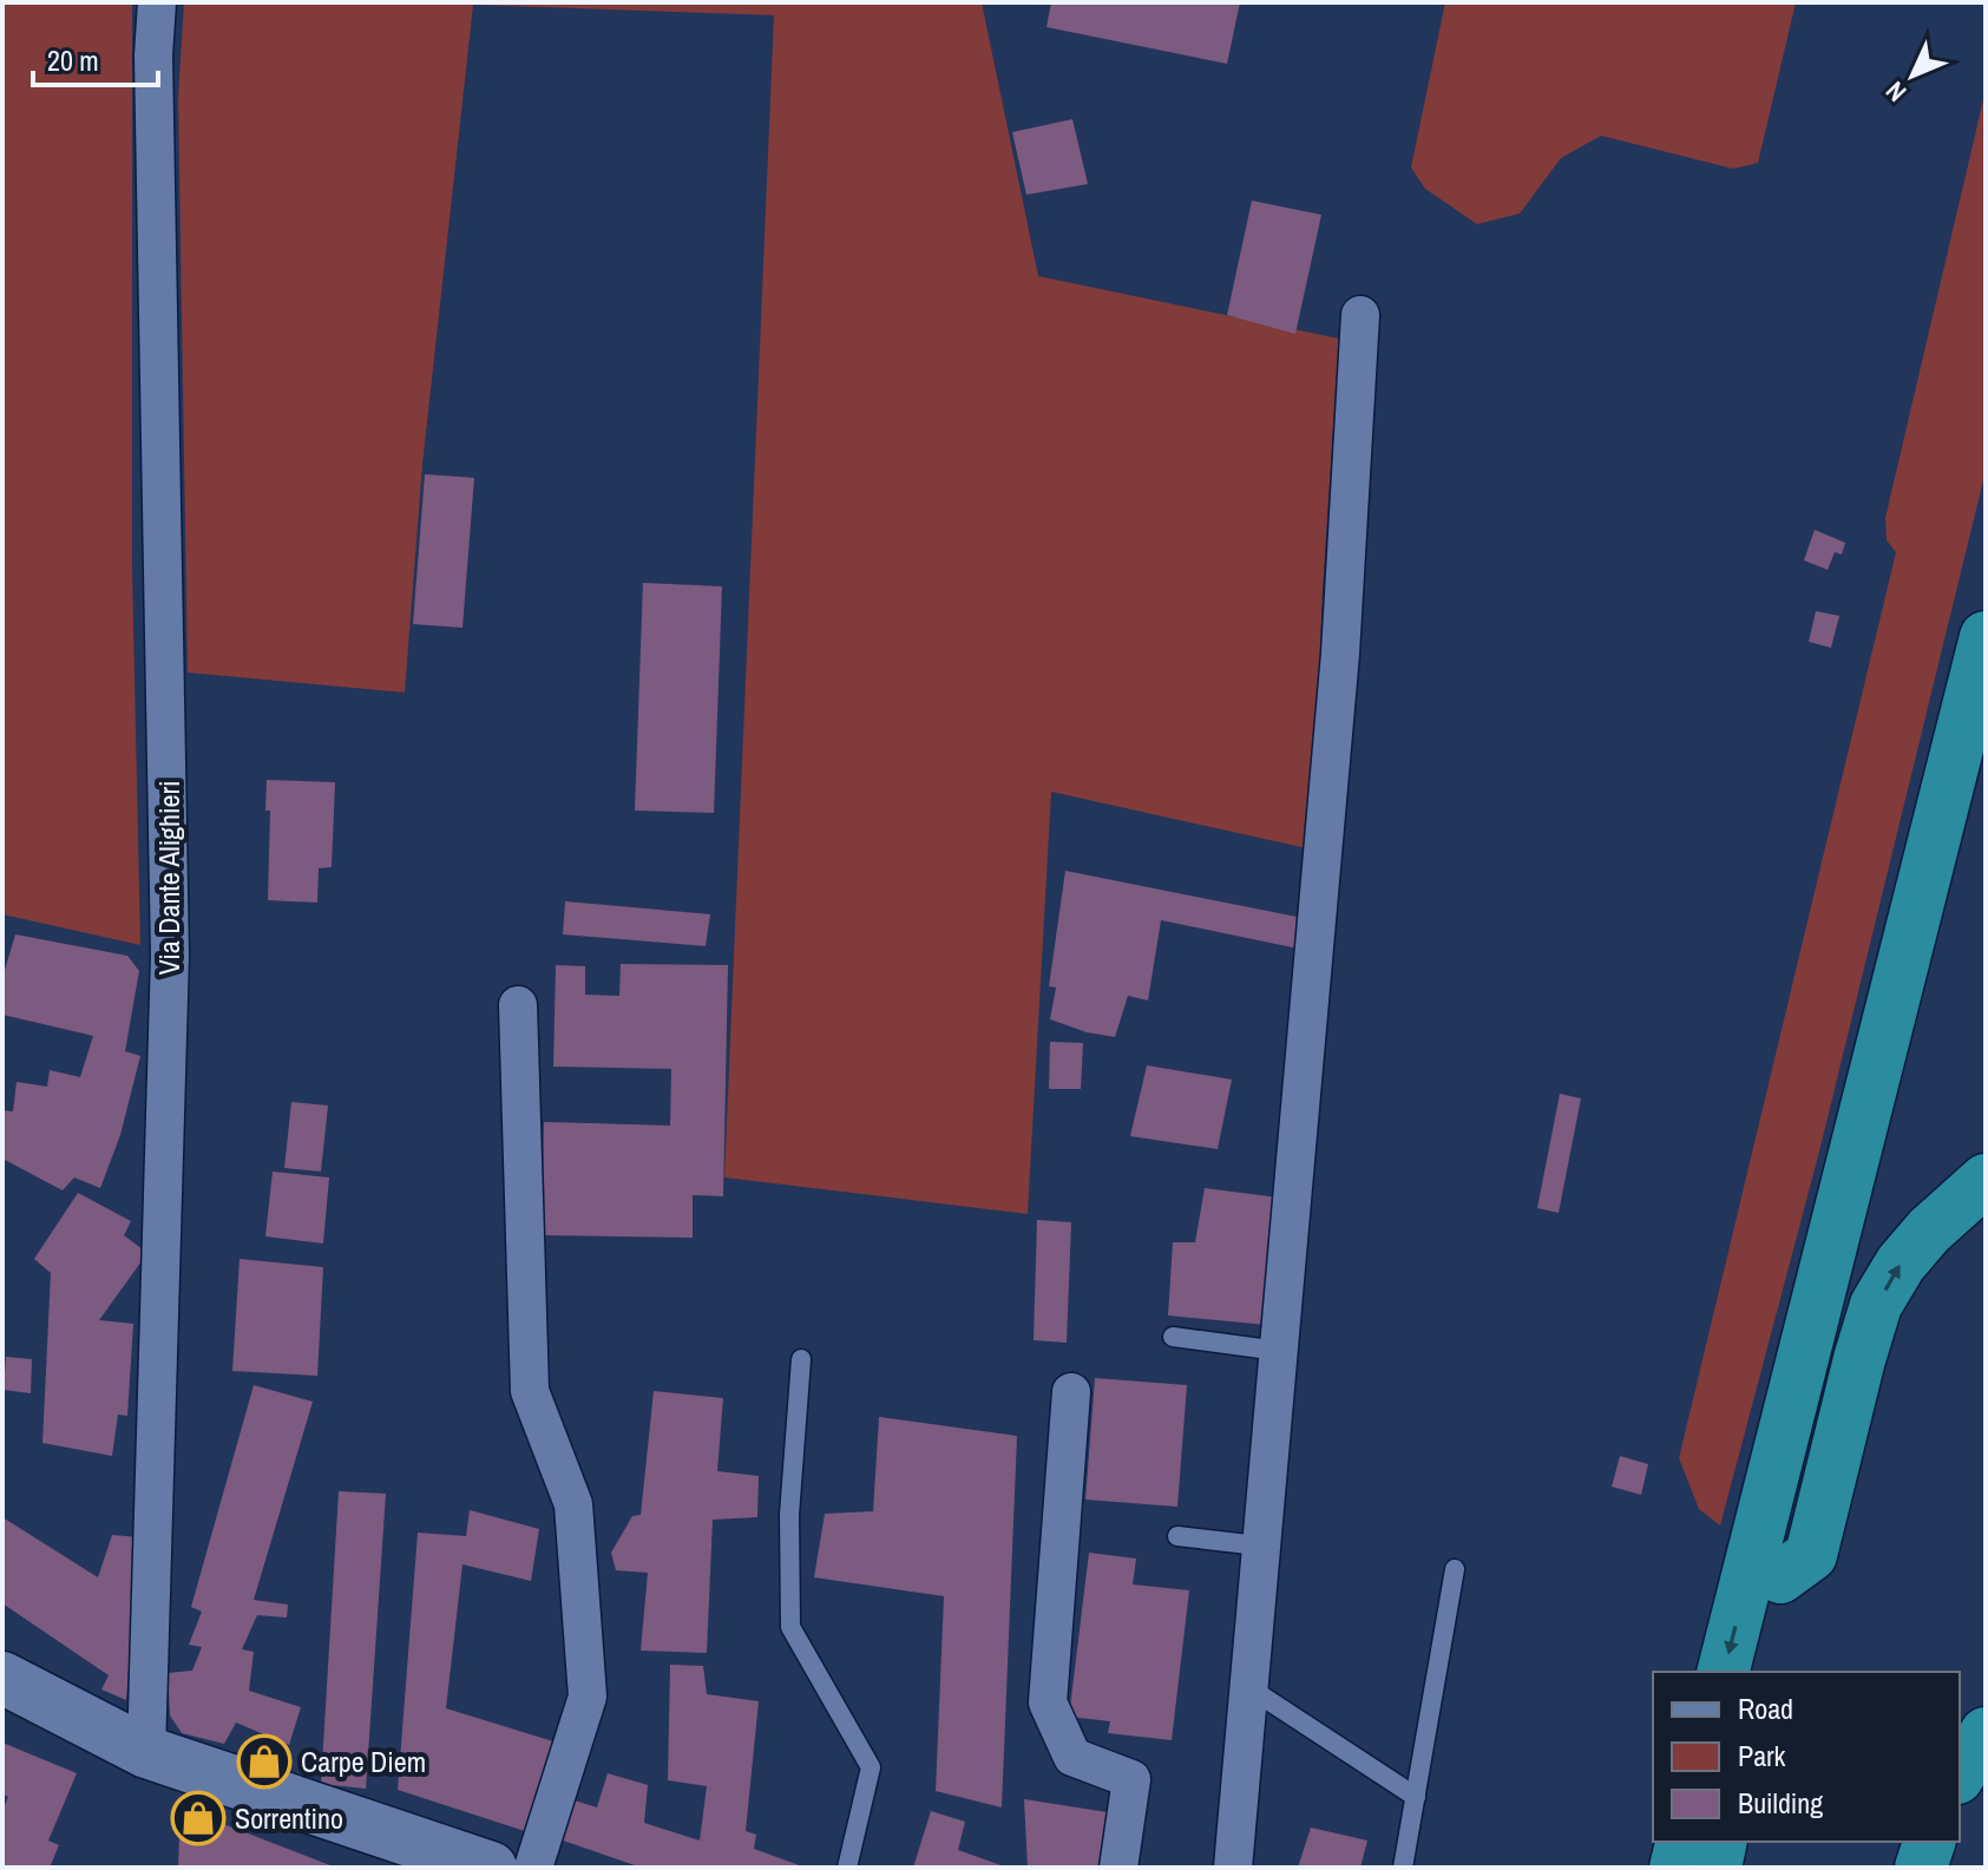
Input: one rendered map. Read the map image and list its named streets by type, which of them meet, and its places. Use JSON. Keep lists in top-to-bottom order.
{
  "streets": {
    "street": ["Via Dante Alighieri"]
  },
  "places": {
    "shop": ["Carpe Diem", "Sorrentino"]
  },
  "legend": ["Road", "Park", "Building"],
  "scale_bar": "20 m",
  "north": "bottom left"
}
